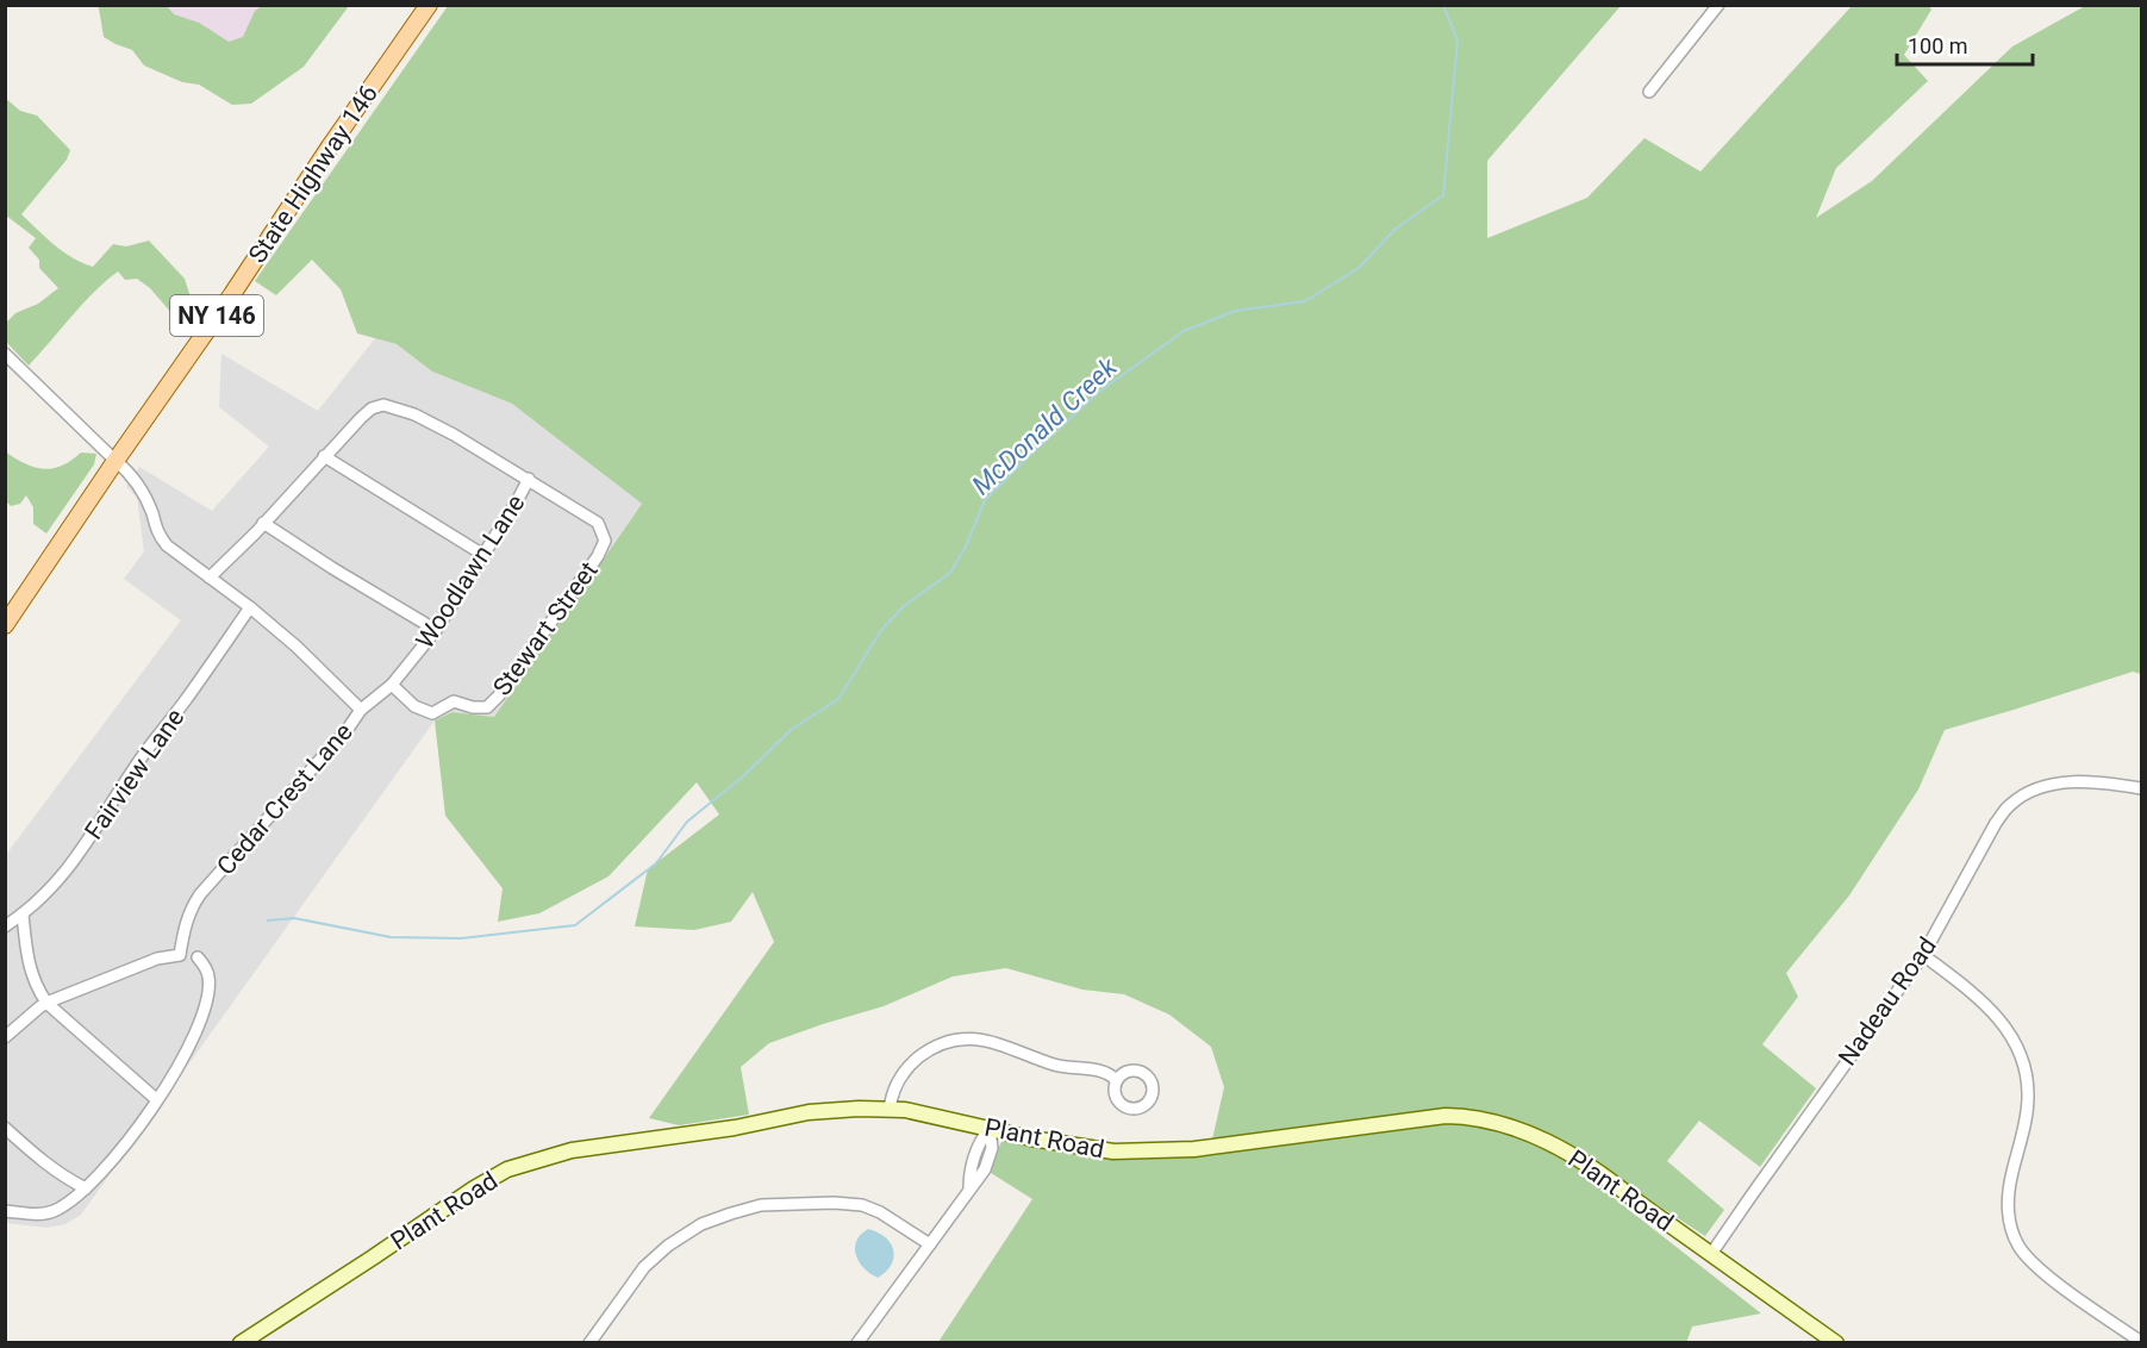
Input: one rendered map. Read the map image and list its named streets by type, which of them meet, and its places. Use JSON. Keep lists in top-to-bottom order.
{
  "streets": {
    "main road": ["State Highway 146", "NY 146"],
    "street": [
      "Woodlawn Lane",
      "Stewart Street",
      "Fairview Lane",
      "Cedar Crest Lane",
      "Nadeau Road",
      "Plant Road"
    ]
  },
  "crossings": [
    ["State Highway 146", "Cedar Crest Lane"],
    ["Woodlawn Lane", "Stewart Street"],
    ["Woodlawn Lane", "Cedar Crest Lane"],
    ["Fairview Lane", "Cedar Crest Lane"],
    ["Nadeau Road", "Plant Road"]
  ],
  "water": ["McDonald Creek"],
  "scale_bar": "100 m"
}
